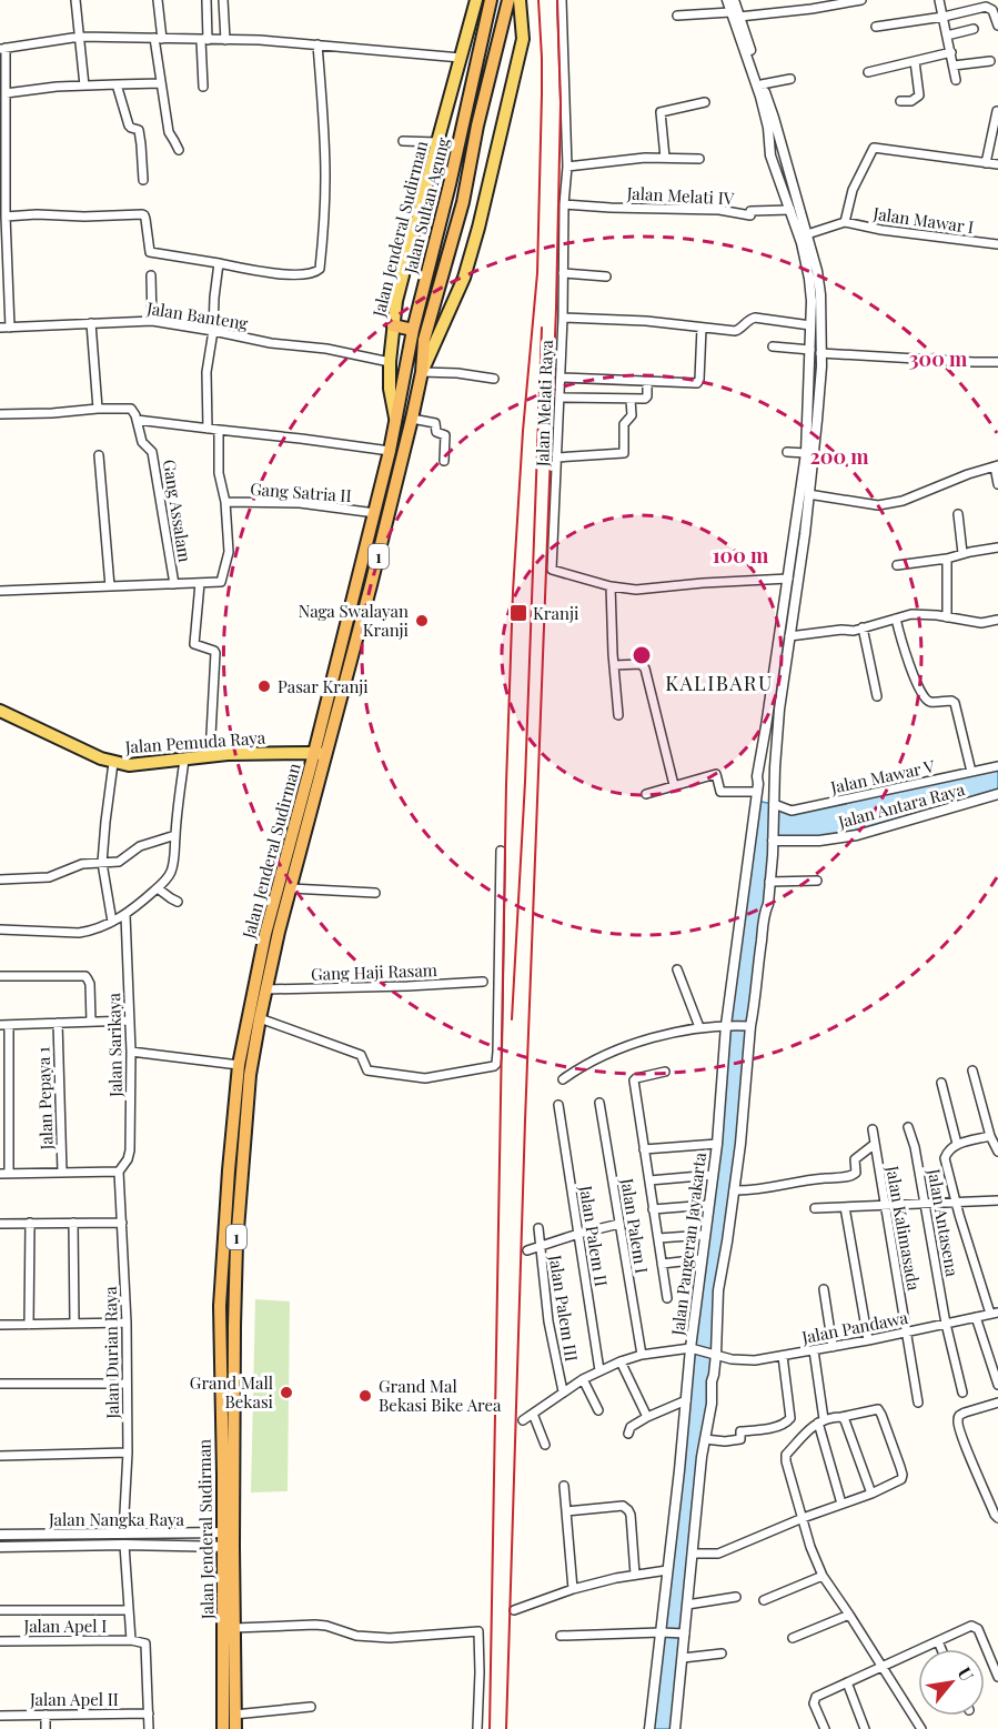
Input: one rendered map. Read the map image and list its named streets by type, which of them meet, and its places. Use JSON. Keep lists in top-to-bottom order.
{
  "streets": {
    "highway": ["Jalan Sultan Agung", "Jalan Jenderal Sudirman", "1"],
    "main road": ["Jalan Pemuda Raya"],
    "street": [
      "Jalan Melati IV",
      "Jalan Mawar I",
      "Jalan Banteng",
      "Jalan Melati Raya",
      "Gang Satria II",
      "Gang Assalam",
      "Jalan Mawar V",
      "Jalan Antara Raya",
      "Gang Haji Rasam",
      "Jalan Sarikaya",
      "Jalan Pepaya 1",
      "Jalan Antasena",
      "Jalan Palem I",
      "Jalan Kalimasada",
      "Jalan Palem II",
      "Jalan Pangeran Jayakarta",
      "Jalan Palem III",
      "Jalan Pandawa",
      "Jalan Durian Raya",
      "Jalan Nangka Raya",
      "Jalan Apel I",
      "Jalan Apel II"
    ]
  },
  "crossings": [
    ["Jalan Melati IV", "Jalan Melati Raya"],
    ["Jalan Melati IV", "Jalan Pangeran Jayakarta"],
    ["Jalan Sultan Agung", "Jalan Jenderal Sudirman"],
    ["Jalan Jenderal Sudirman", "Jalan Banteng"],
    ["Jalan Jenderal Sudirman", "Gang Satria II"],
    ["Jalan Jenderal Sudirman", "Jalan Pemuda Raya"],
    ["Jalan Jenderal Sudirman", "Gang Haji Rasam"],
    ["Jalan Jenderal Sudirman", "Jalan Nangka Raya"],
    ["Jalan Melati Raya", "Jalan Pangeran Jayakarta"],
    ["Gang Assalam", "Jalan Pemuda Raya"],
    ["Jalan Sarikaya", "Jalan Durian Raya"],
    ["Jalan Antasena", "Jalan Pandawa"],
    ["Jalan Kalimasada", "Jalan Pandawa"],
    ["Jalan Pangeran Jayakarta", "Jalan Pandawa"],
    ["Jalan Durian Raya", "Jalan Nangka Raya"]
  ],
  "districts": ["KALIBARU"],
  "places": {
    "transit": ["Kranji"],
    "other": [
      "Naga Swalayan Kranji",
      "Pasar Kranji",
      "Grand Mall Bekasi",
      "Grand Mal Bekasi Bike Area"
    ]
  },
  "north": "top right",
  "rings": ["300 m", "200 m", "100 m"]
}
